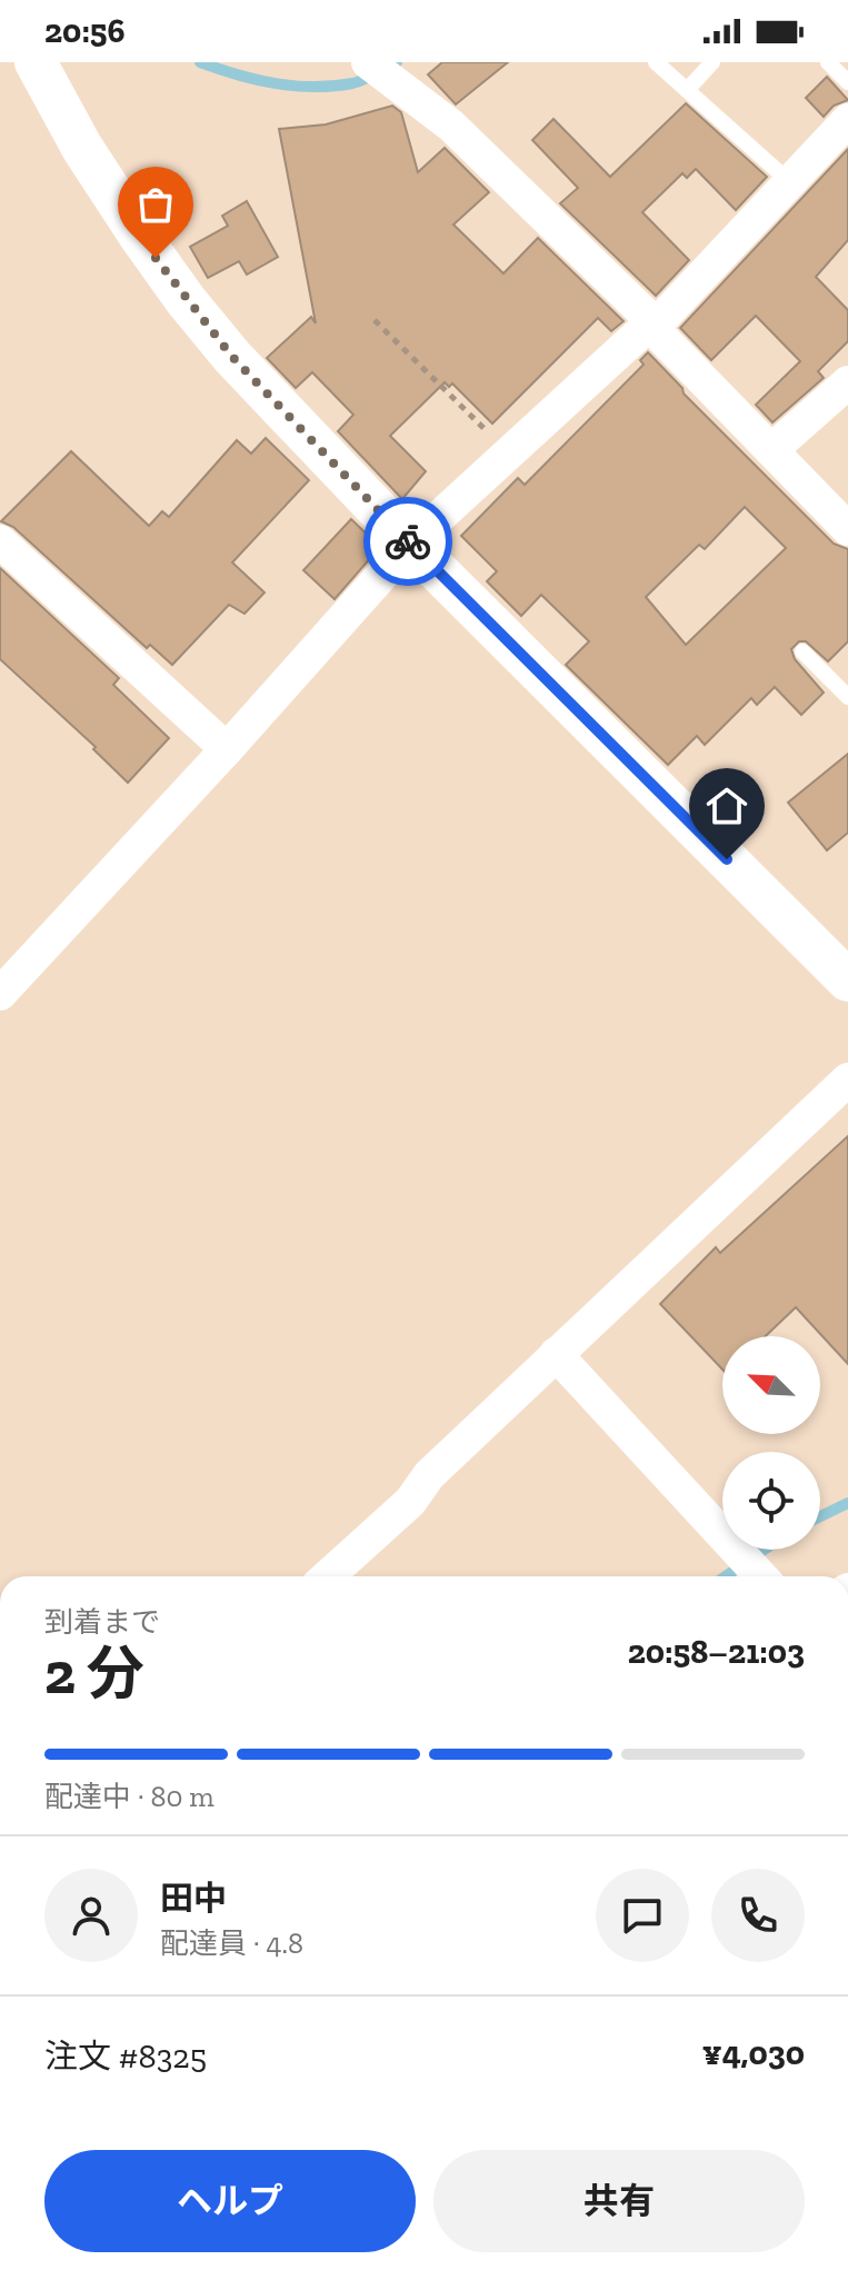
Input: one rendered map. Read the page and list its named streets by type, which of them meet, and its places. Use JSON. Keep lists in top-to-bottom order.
{
  "north": "top left",
  "page": {
    "status": "20:56",
    "heading": ["2 分", "到着まで", "20:58–21:03"],
    "panel": [
      "田中",
      "配達員 · 4.8",
      "注文 #8325",
      "¥4,030"
    ],
    "bar": "配達中 · 80 m",
    "buttons": ["ヘルプ", "共有"]
  }
}
